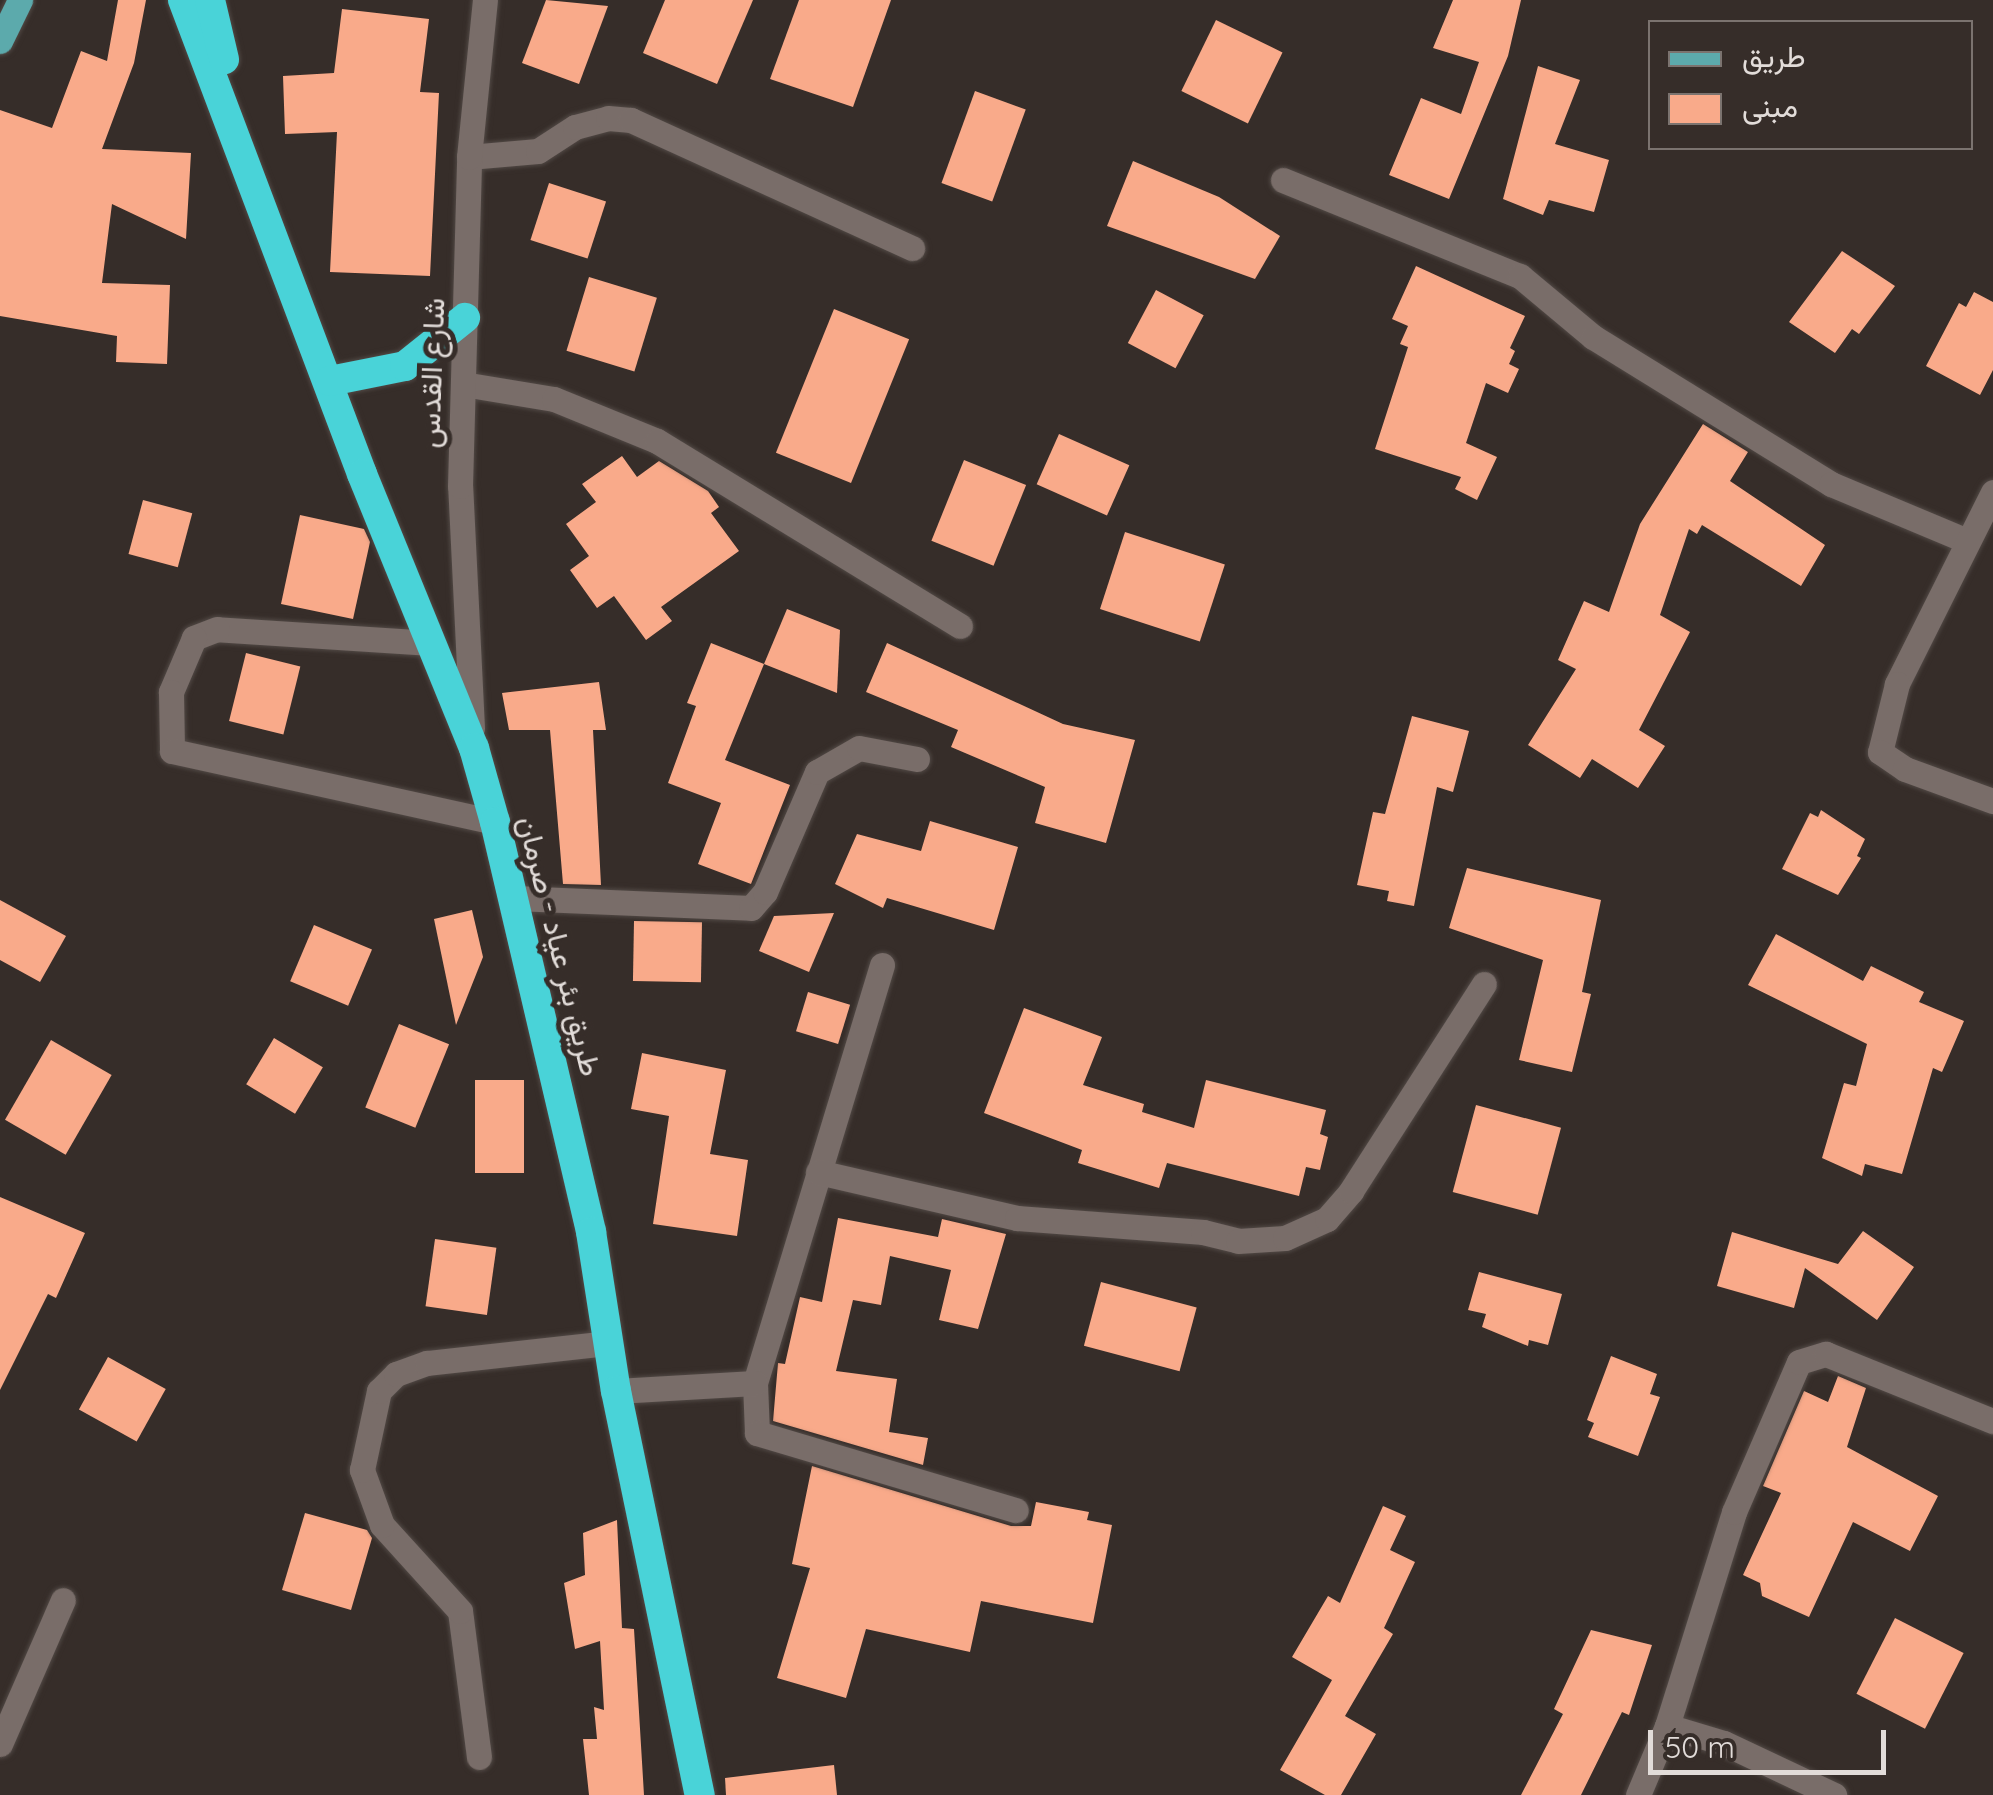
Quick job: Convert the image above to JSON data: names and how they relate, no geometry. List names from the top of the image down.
{
  "streets": {
    "highway": ["طريق بئر عياد - صرمان"],
    "street": ["شارع القدس"]
  },
  "crossings": [
    ["شارع القدس", "طريق بئر عياد - صرمان"]
  ],
  "legend": ["طريق", "مبنى"],
  "scale_bar": "50 m"
}
